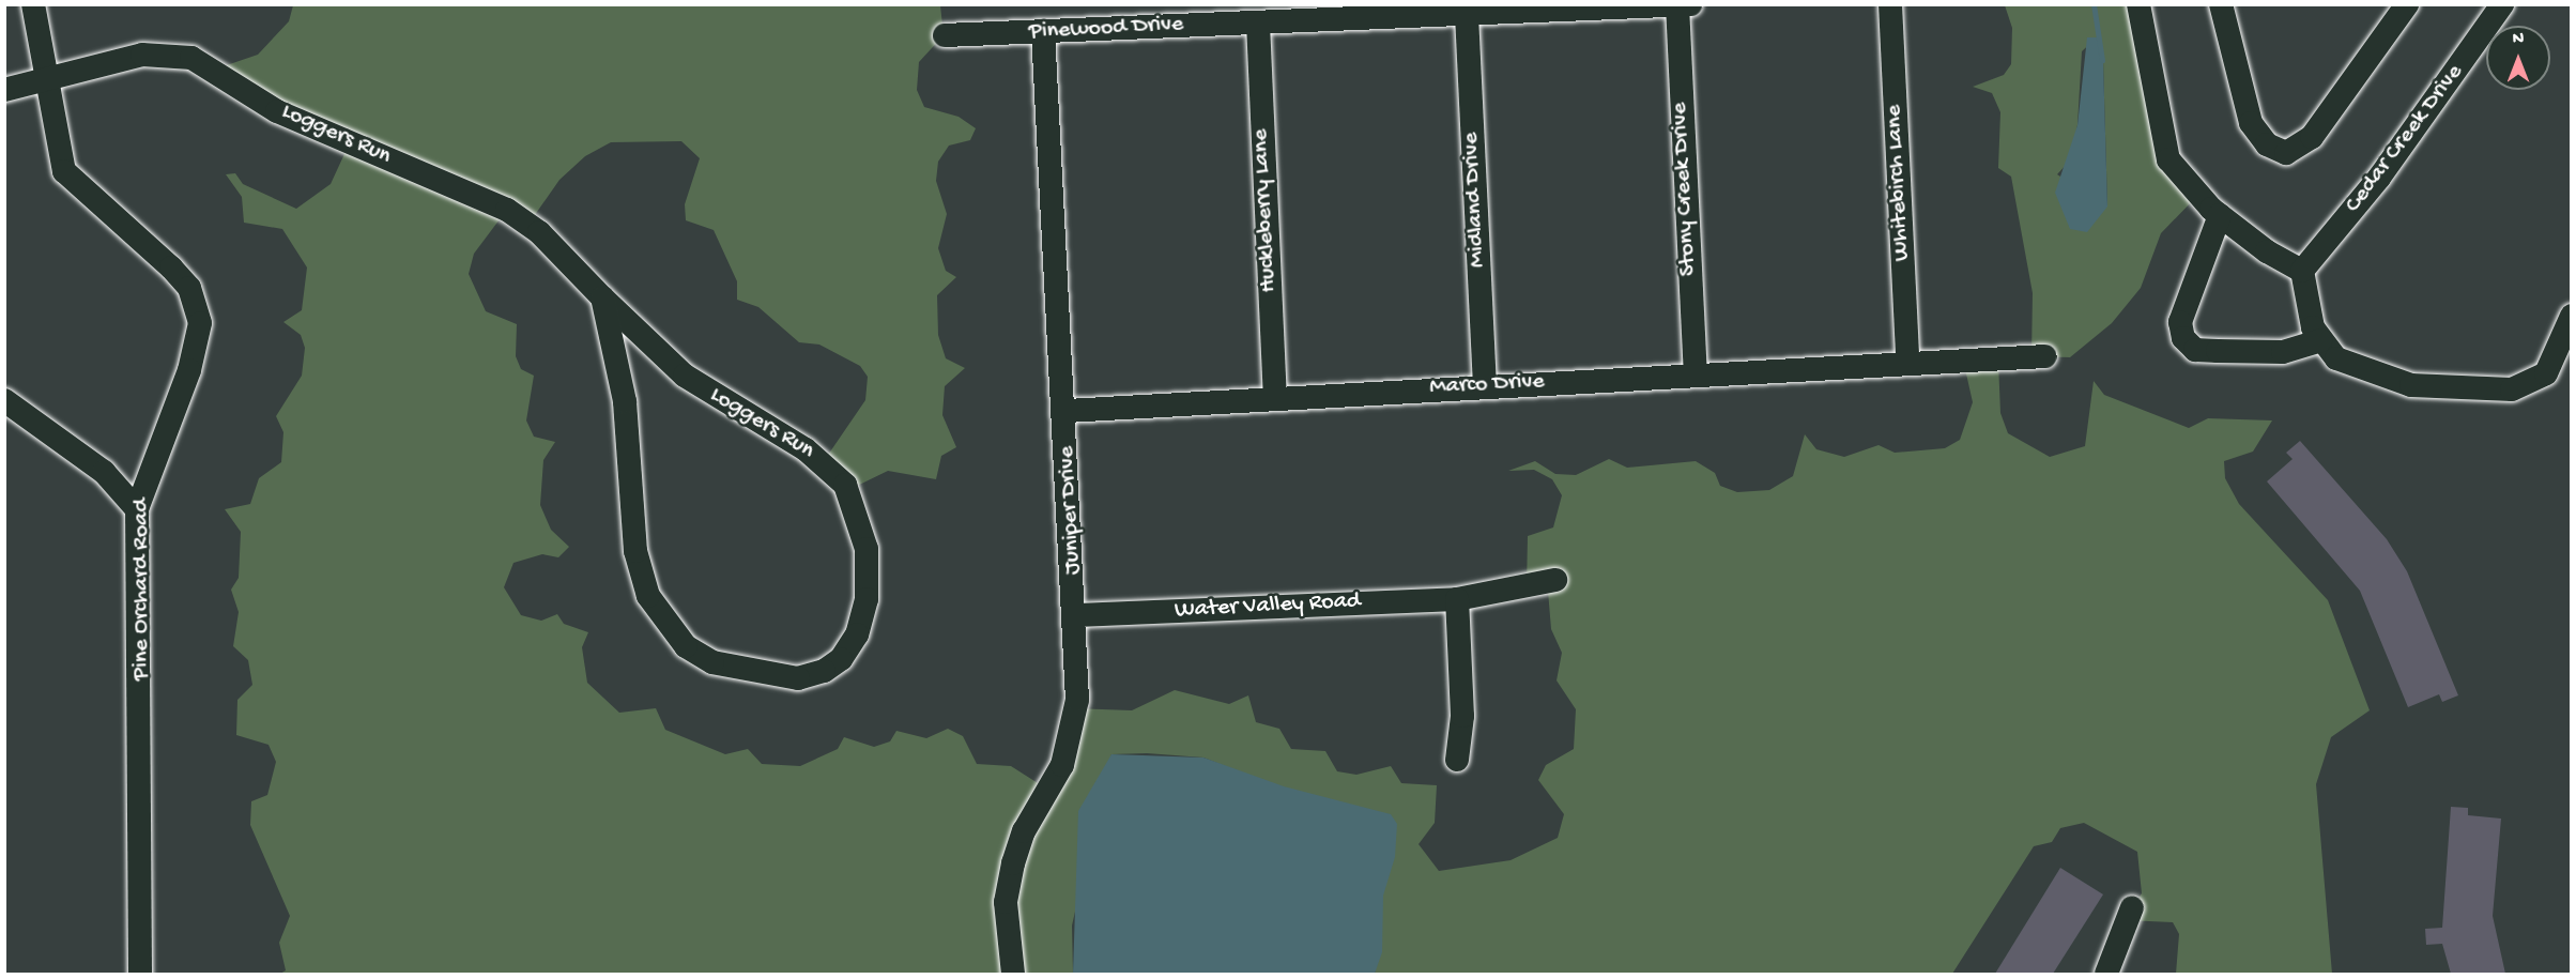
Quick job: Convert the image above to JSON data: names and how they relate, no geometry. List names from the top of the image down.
{
  "streets": {
    "street": [
      "Pinewood Drive",
      "Loggers Run",
      "Cedar Creek Drive",
      "Whitebirch Lane",
      "Stony Creek Drive",
      "Midland Drive",
      "Huckleberry Lane",
      "Marco Drive",
      "Juniper Drive",
      "Pine Orchard Road",
      "Water Valley Road"
    ]
  },
  "crossings": [
    ["Pinewood Drive", "Stony Creek Drive"],
    ["Pinewood Drive", "Midland Drive"],
    ["Pinewood Drive", "Huckleberry Lane"],
    ["Pinewood Drive", "Juniper Drive"],
    ["Loggers Run", "Pine Orchard Road"],
    ["Whitebirch Lane", "Marco Drive"],
    ["Stony Creek Drive", "Marco Drive"],
    ["Midland Drive", "Marco Drive"],
    ["Huckleberry Lane", "Marco Drive"],
    ["Marco Drive", "Juniper Drive"],
    ["Juniper Drive", "Water Valley Road"]
  ],
  "north": "top"
}
